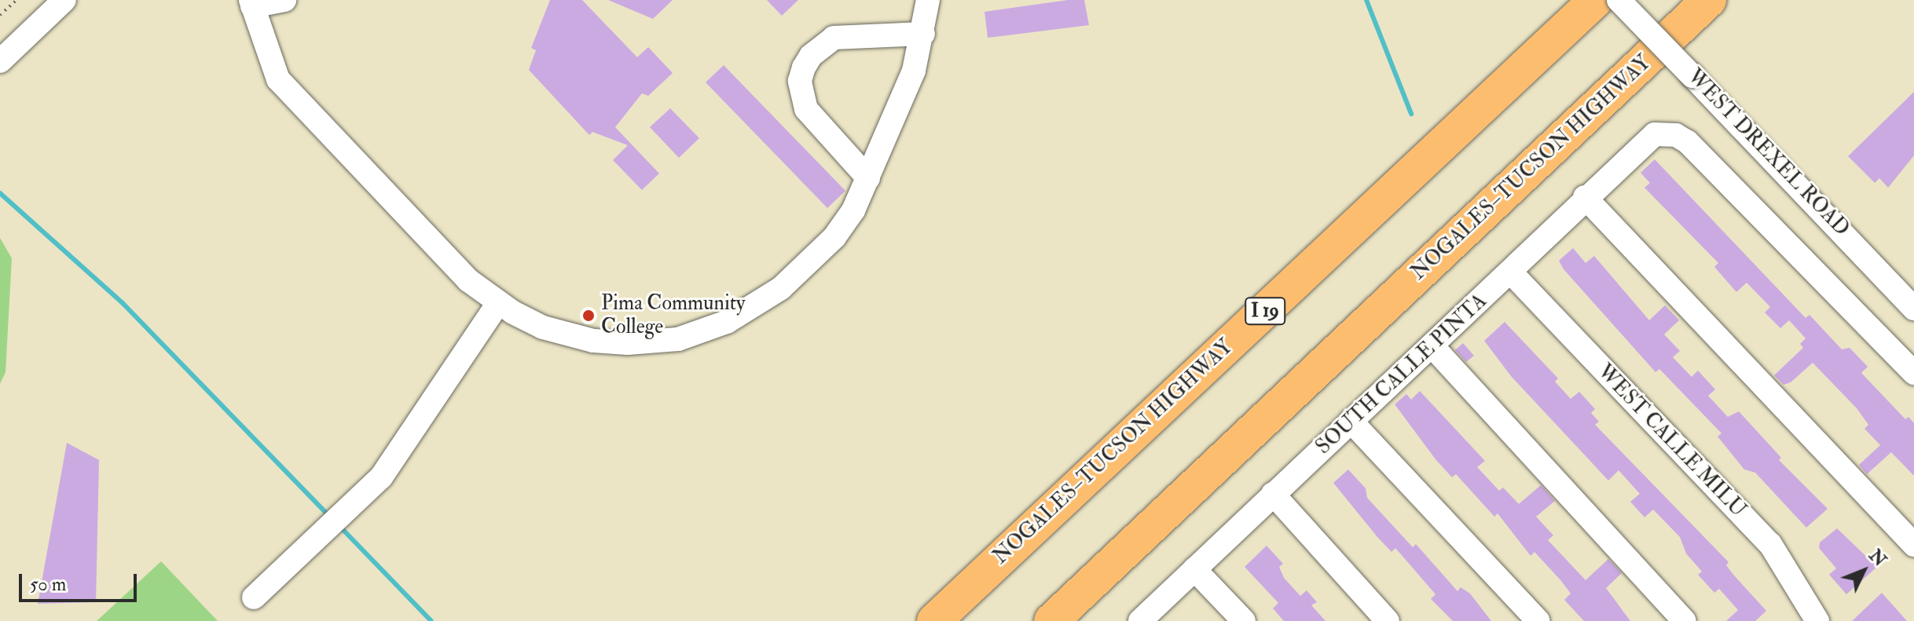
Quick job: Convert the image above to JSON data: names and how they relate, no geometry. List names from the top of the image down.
{
  "streets": {
    "highway": ["NOGALES–TUCSON HIGHWAY", "I 19"],
    "street": ["WEST DREXEL ROAD", "SOUTH CALLE PINTA", "WEST CALLE MILU"]
  },
  "crossings": [
    ["SOUTH CALLE PINTA", "WEST CALLE MILU"]
  ],
  "places": ["Pima Community College"],
  "scale_bar": "50 m",
  "north": "top right"
}
